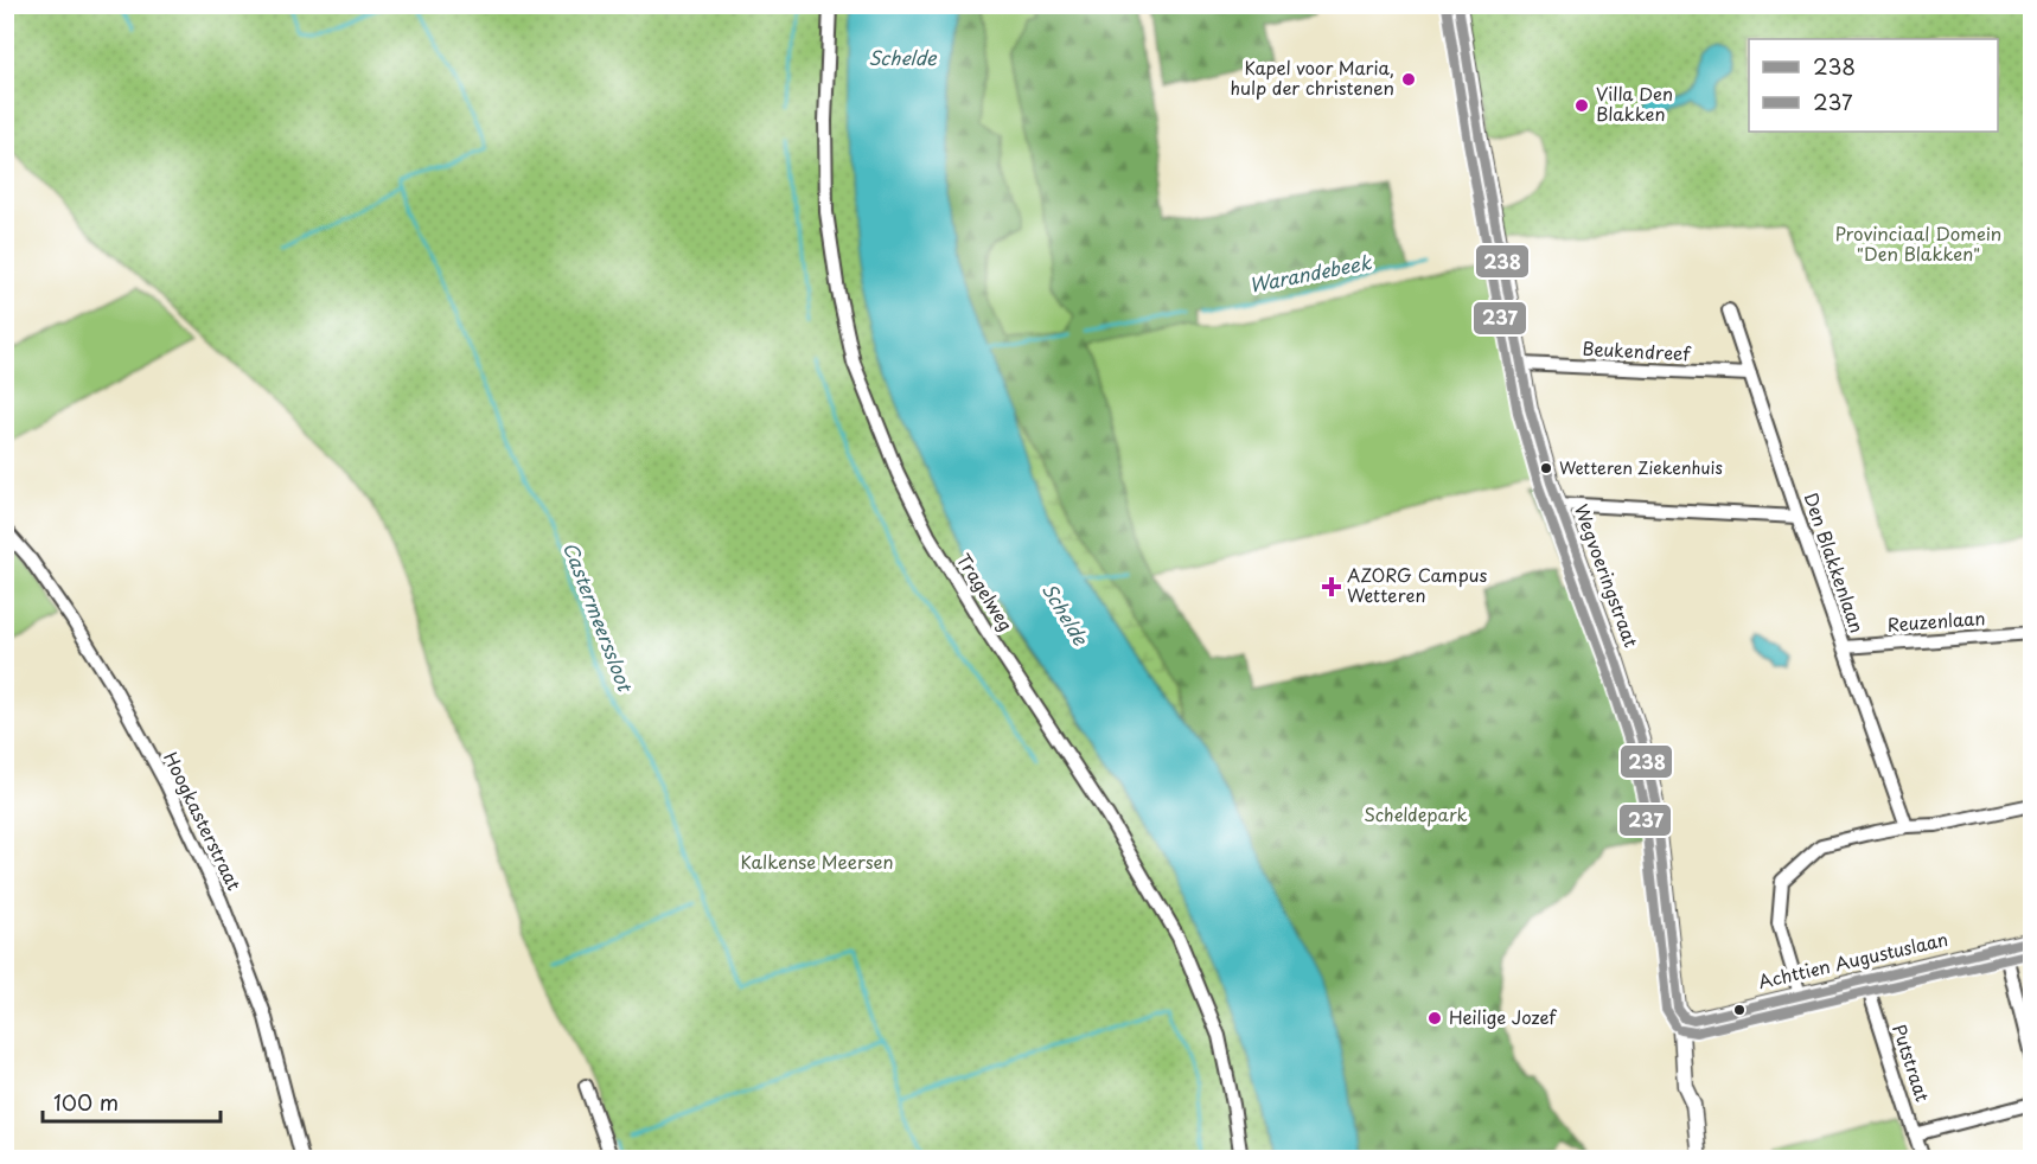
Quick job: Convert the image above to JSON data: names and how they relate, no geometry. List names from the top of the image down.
{
  "streets": {
    "main road": ["Wegvoeringstraat", "Achttien Augustuslaan"],
    "street": [
      "Beukendreef",
      "Den Blakkenlaan",
      "Tragelweg",
      "Reuzenlaan",
      "Hoogkasterstraat",
      "Putstraat"
    ]
  },
  "crossings": [
    ["Beukendreef", "Den Blakkenlaan"],
    ["Beukendreef", "Wegvoeringstraat"],
    ["Den Blakkenlaan", "Reuzenlaan"],
    ["Wegvoeringstraat", "Achttien Augustuslaan"],
    ["Achttien Augustuslaan", "Putstraat"]
  ],
  "water": ["Schelde", "Warandebeek", "Castermeerssloot"],
  "parks": ["Provinciaal Domein \"Den Blakken\"", "Scheldepark", "Kalkense Meersen"],
  "places": {
    "other": [
      "Kapel voor Maria, hulp der christenen",
      "Villa Den Blakken",
      "Wetteren Ziekenhuis",
      "Heilige Jozef"
    ],
    "health": ["AZORG Campus Wetteren"]
  },
  "lines": ["transit line 238", "transit line 237"],
  "legend": ["238", "237"],
  "scale_bar": "100 m"
}
